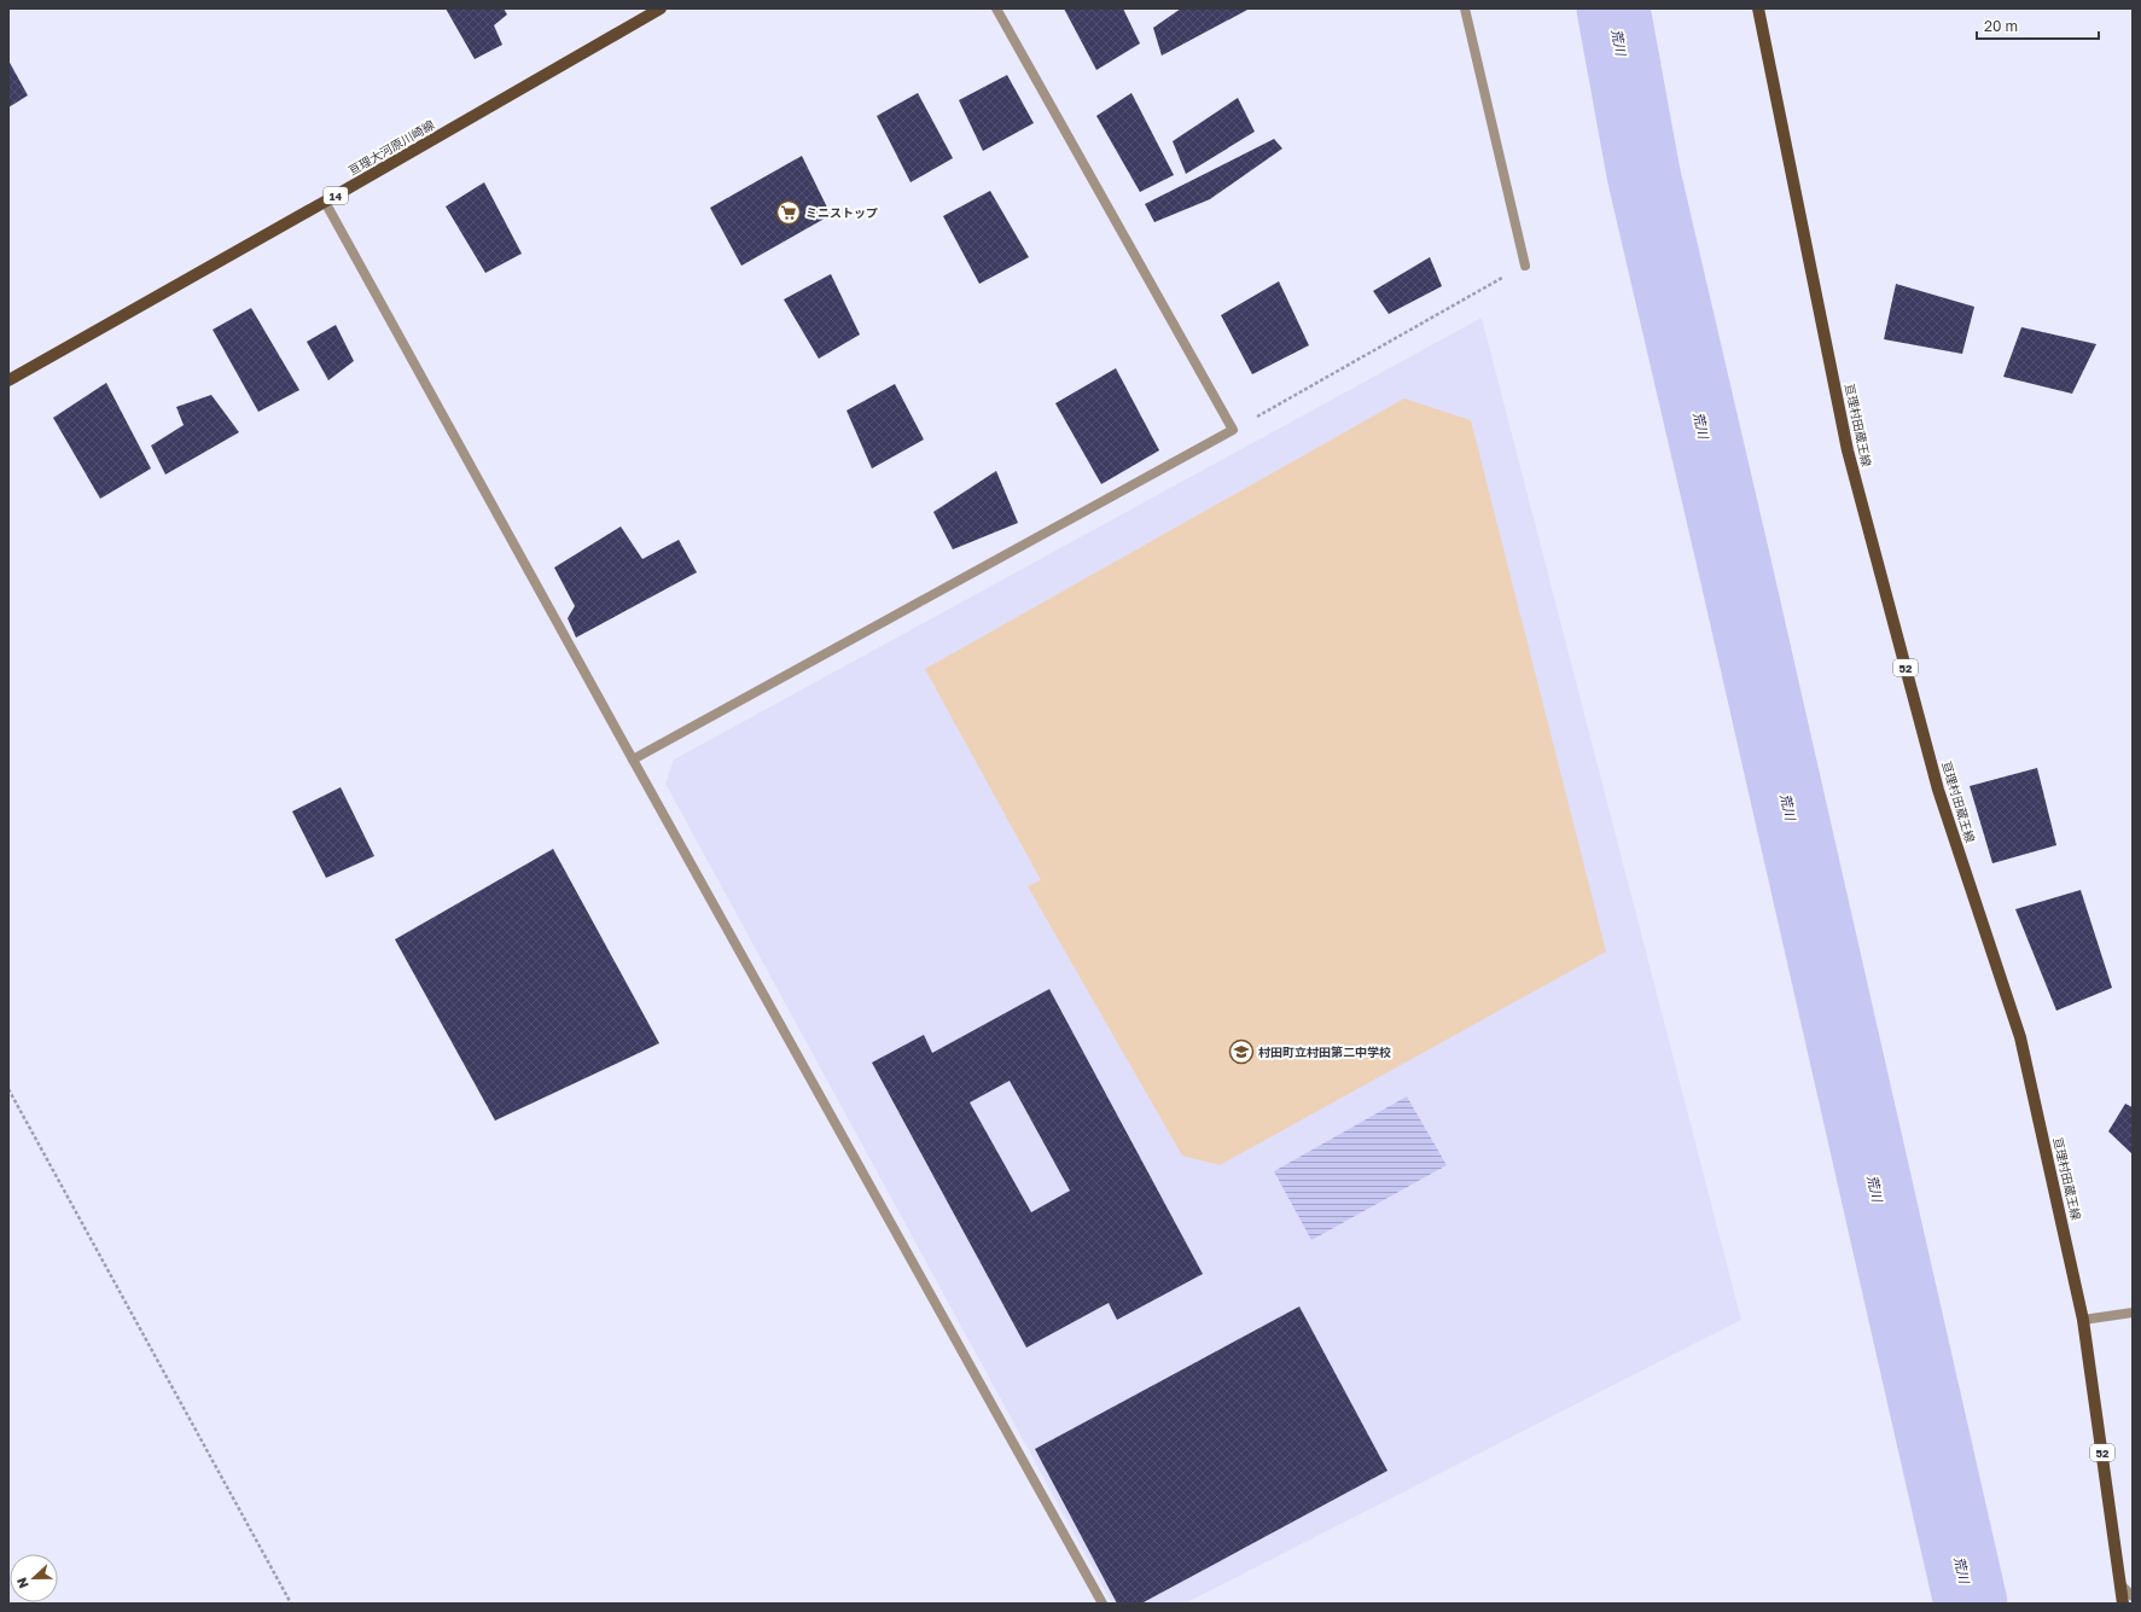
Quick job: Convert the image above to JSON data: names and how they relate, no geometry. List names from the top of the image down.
{
  "streets": {
    "main road": [
      "亘理大河原川崎線",
      "14",
      "亘理村田蔵王線",
      "52"
    ]
  },
  "water": ["荒川"],
  "places": {
    "supermarket": ["ミニストップ"],
    "school or university": ["村田町立村田第二中学校"]
  },
  "scale_bar": "20 m",
  "north": "left"
}
